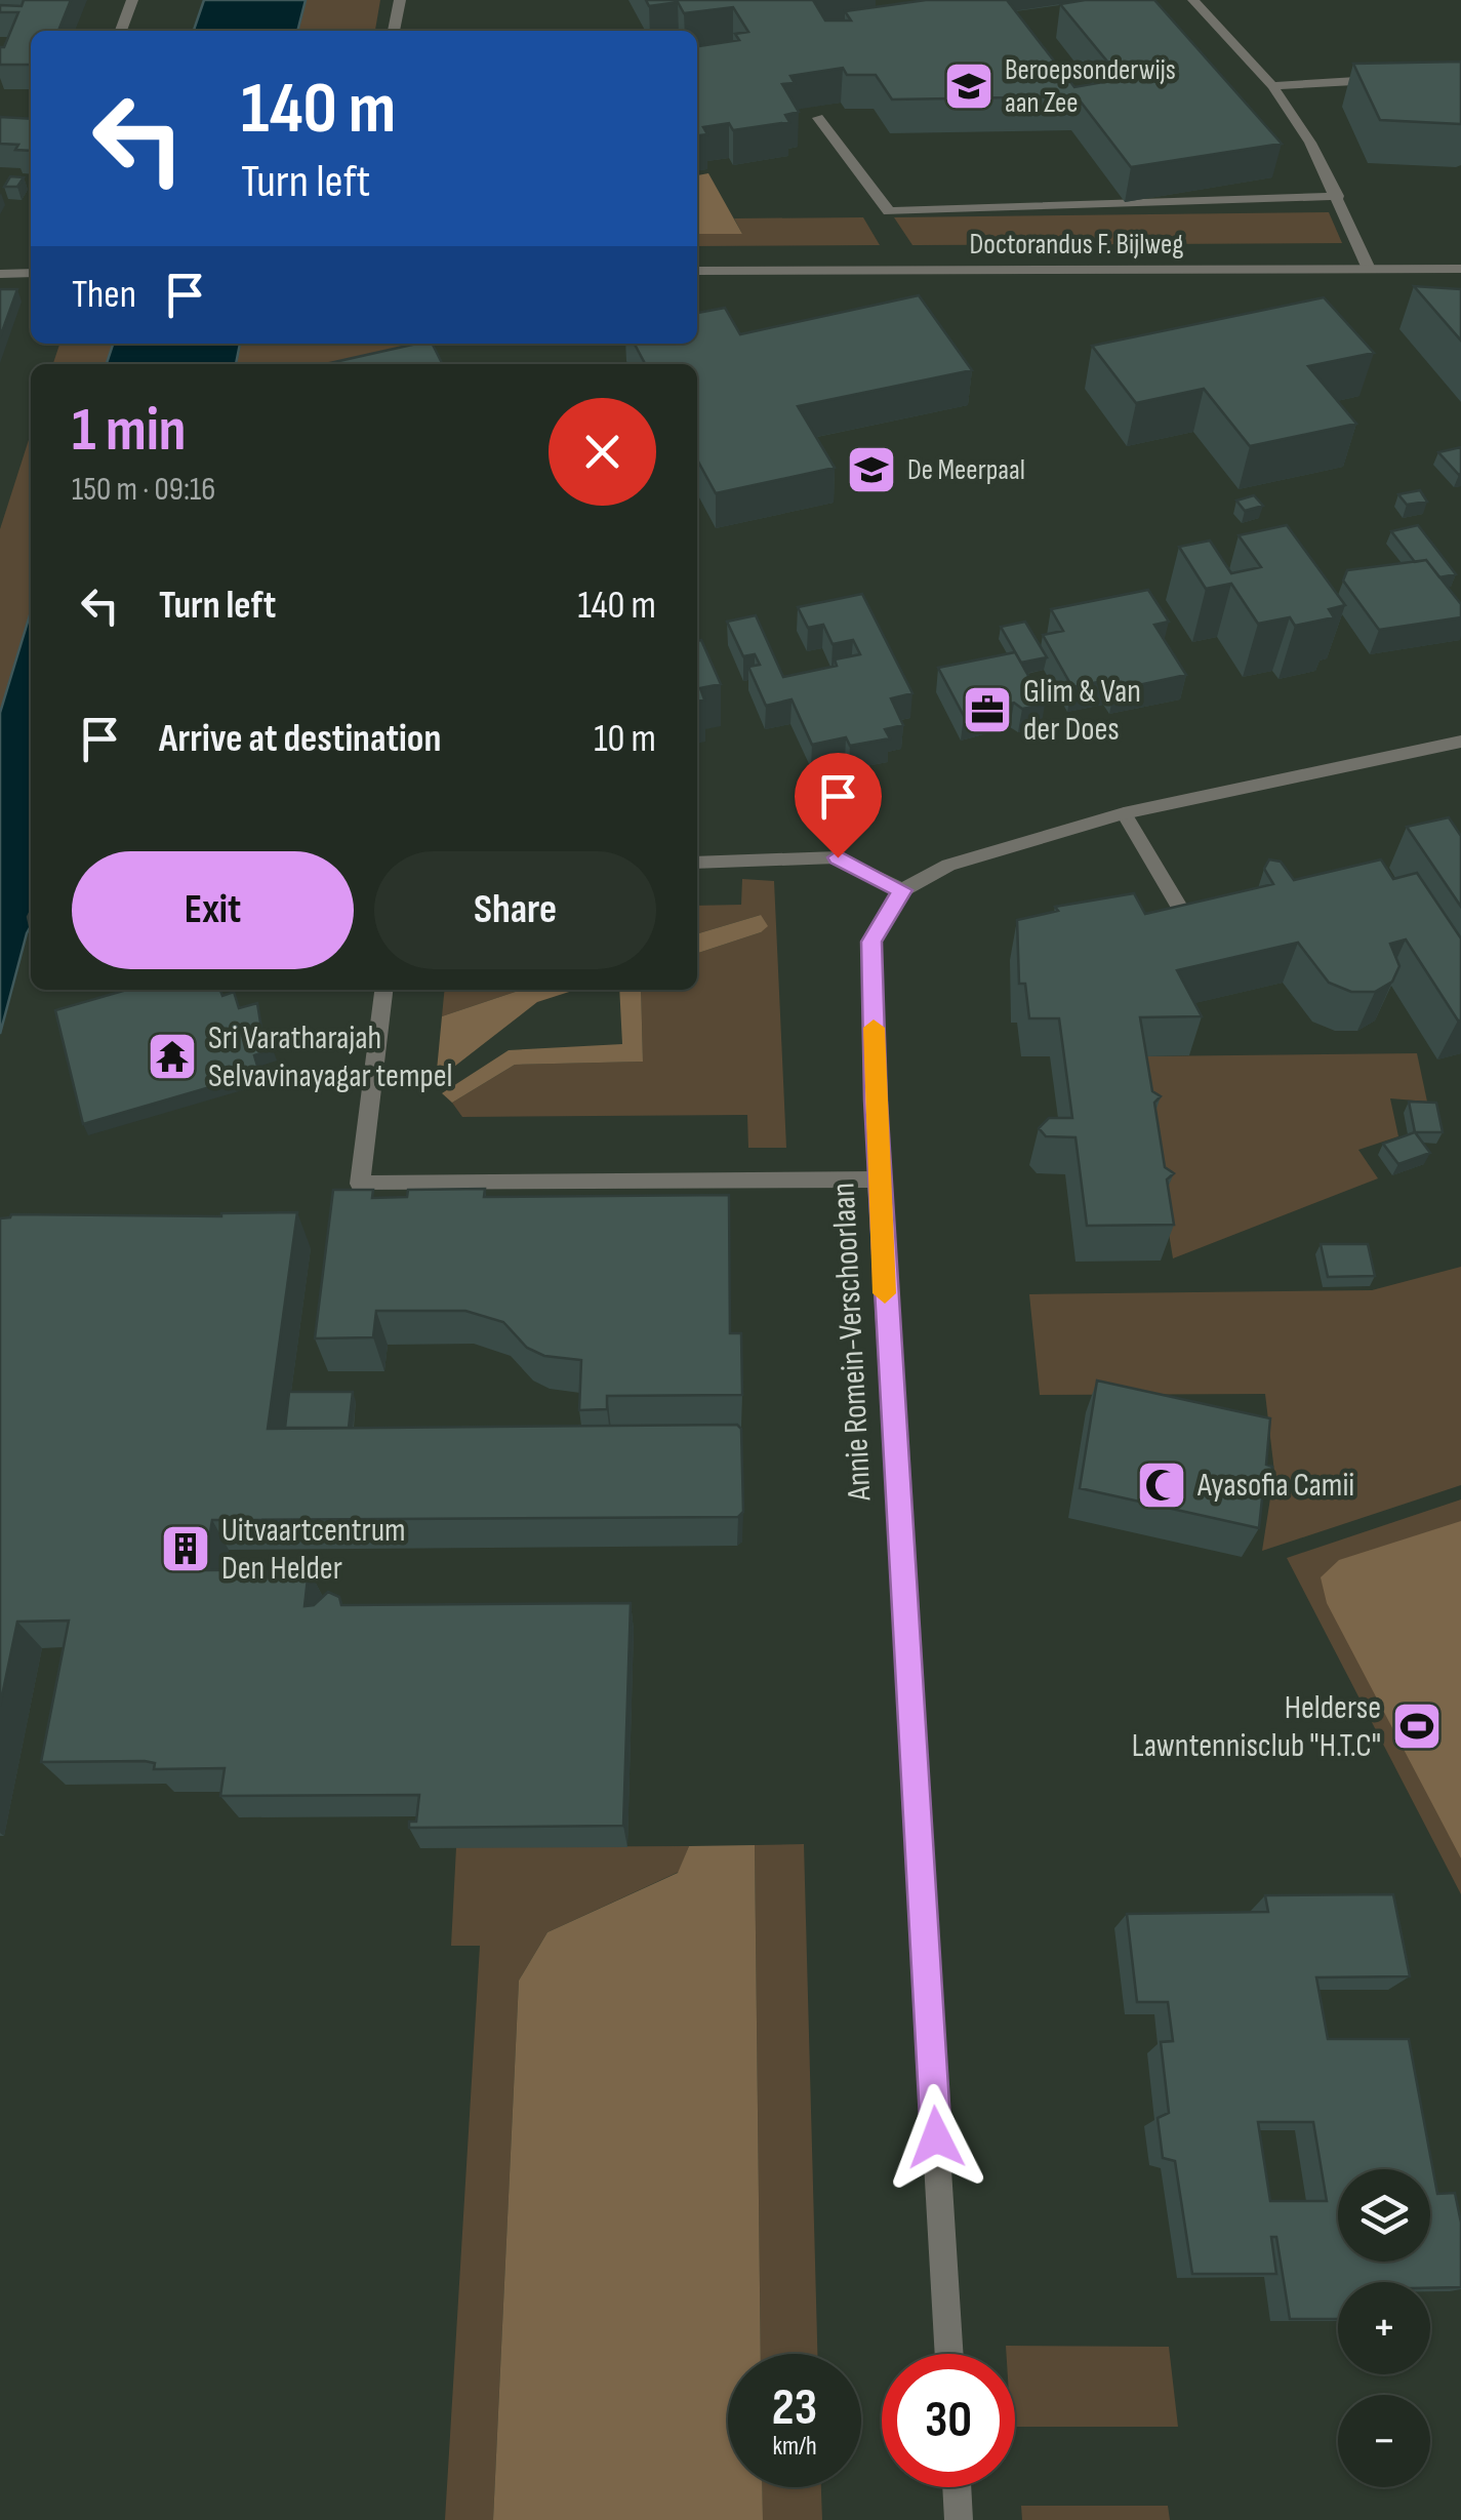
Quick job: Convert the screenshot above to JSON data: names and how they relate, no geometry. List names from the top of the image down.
{
  "streets": {
    "street": ["Doctorandus F. Bijlweg", "Annie Romein-Verschoorlaan"]
  },
  "places": {
    "school or university": ["Beroepsonderwijs aan Zee", "De Meerpaal"],
    "office": ["Glim & Van der Does"],
    "temple": ["Sri Varatharajah Selvavinayagar tempel"],
    "mosque": ["Ayasofia Camii"],
    "building": ["Uitvaartcentrum Den Helder"],
    "sports": ["Helderse Lawntennisclub \"H.T.C\""]
  },
  "page": {
    "turn": ["140 m", "Turn left"],
    "then": "Then",
    "heading": ["1 min", "150 m · 09:16"],
    "list": [
      {
        "name": "Turn left",
        "value": "140 m"
      },
      {
        "name": "Arrive at destination",
        "value": "10 m"
      }
    ],
    "buttons": ["Exit", "Share"],
    "map_buttons": ["+", "−"],
    "speed": "23 km/h",
    "limit": "30"
  }
}
